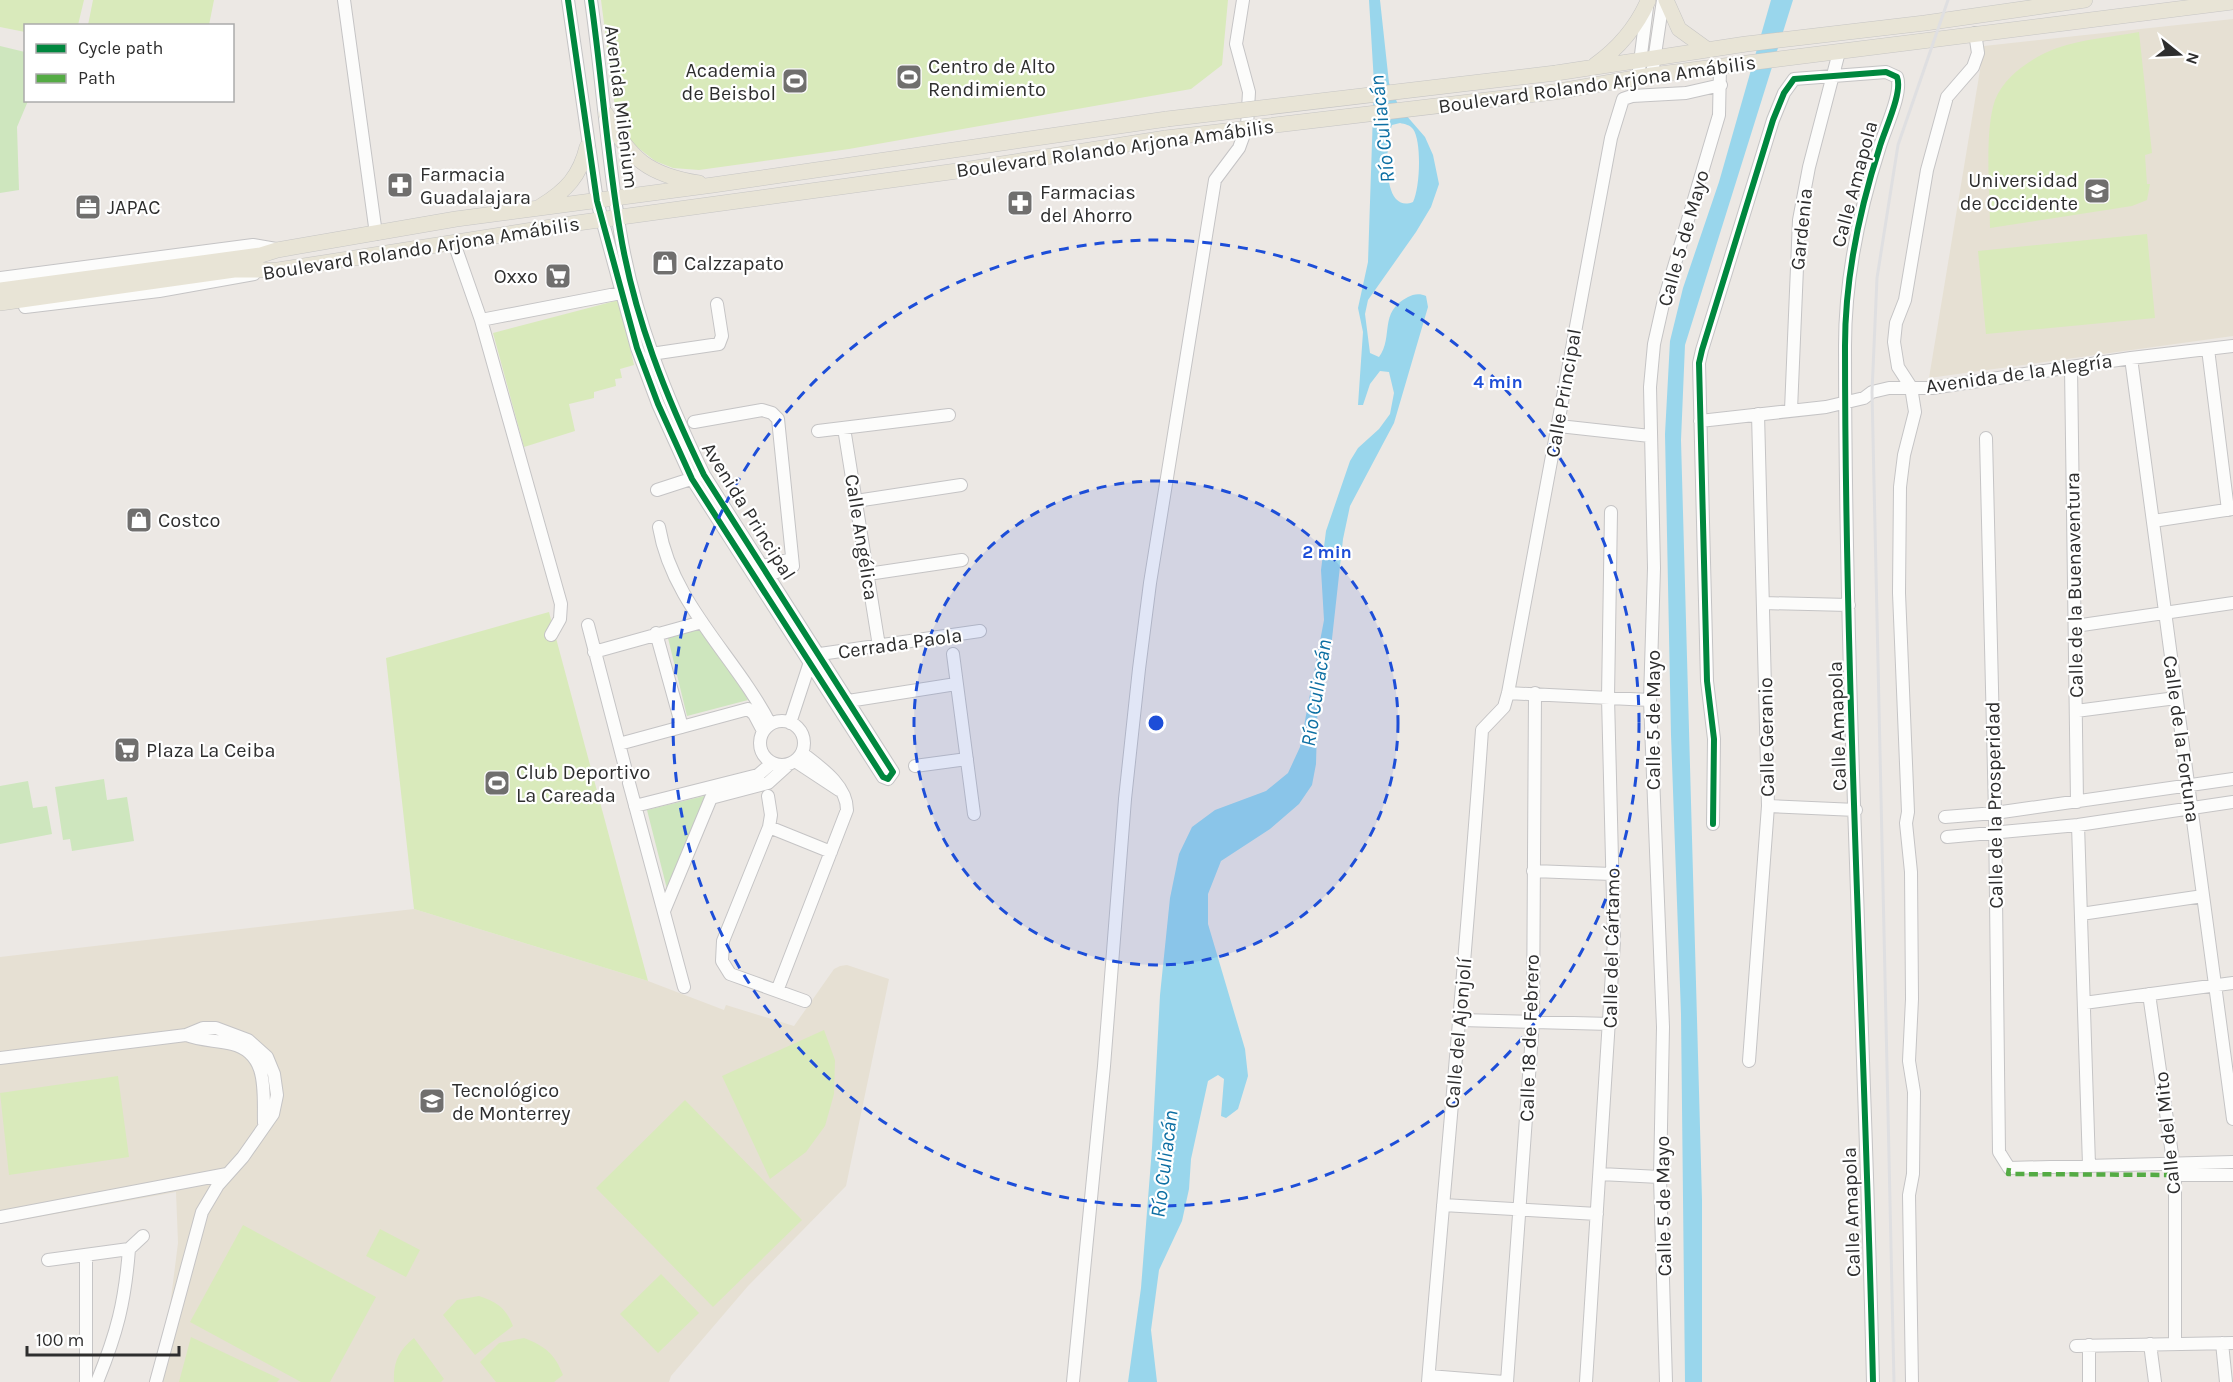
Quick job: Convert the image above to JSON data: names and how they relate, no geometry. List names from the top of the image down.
{
  "streets": {
    "main road": ["Boulevard Rolando Arjona Amábilis"],
    "street": [
      "Avenida Milenium",
      "Calle Amapola",
      "Gardenia",
      "Calle 5 de Mayo",
      "Avenida de la Alegría",
      "Calle Principal",
      "Avenida Principal",
      "Calle Angélica",
      "Calle de la Buenaventura",
      "Cerrada Paola",
      "Calle Geranio",
      "Calle de la Fortuna",
      "Calle de la Prosperidad",
      "Calle del Cártamo",
      "Calle del Ajonjolí",
      "Calle 18 de Febrero",
      "Calle del Mito"
    ]
  },
  "crossings": [
    ["Boulevard Rolando Arjona Amábilis", "Avenida Milenium"],
    ["Boulevard Rolando Arjona Amábilis", "Gardenia"],
    ["Boulevard Rolando Arjona Amábilis", "Calle 5 de Mayo"],
    ["Boulevard Rolando Arjona Amábilis", "Avenida Principal"],
    ["Avenida Milenium", "Avenida Principal"],
    ["Calle Amapola", "Gardenia"],
    ["Calle Amapola", "Avenida de la Alegría"],
    ["Gardenia", "Avenida de la Alegría"],
    ["Calle 5 de Mayo", "Calle Principal"],
    ["Avenida de la Alegría", "Calle de la Buenaventura"],
    ["Avenida de la Alegría", "Calle Geranio"],
    ["Avenida de la Alegría", "Calle de la Fortuna"],
    ["Calle Principal", "Calle del Ajonjolí"],
    ["Avenida Principal", "Cerrada Paola"],
    ["Calle Angélica", "Cerrada Paola"]
  ],
  "water": ["Río Culiacán"],
  "places": {
    "sports": ["Centro de Alto Rendimiento", "Academia de Beisbol", "Club Deportivo La Careada"],
    "pharmacy": ["Farmacia Guadalajara", "Farmacias del Ahorro"],
    "school or university": ["Universidad de Occidente", "Tecnológico de Monterrey"],
    "office": ["JAPAC"],
    "shop": ["Calzzapato", "Costco"],
    "supermarket": ["Oxxo", "Plaza La Ceiba"]
  },
  "legend": ["Cycle path", "Path"],
  "scale_bar": "100 m",
  "north": "right",
  "rings": ["4 min", "2 min"]
}
